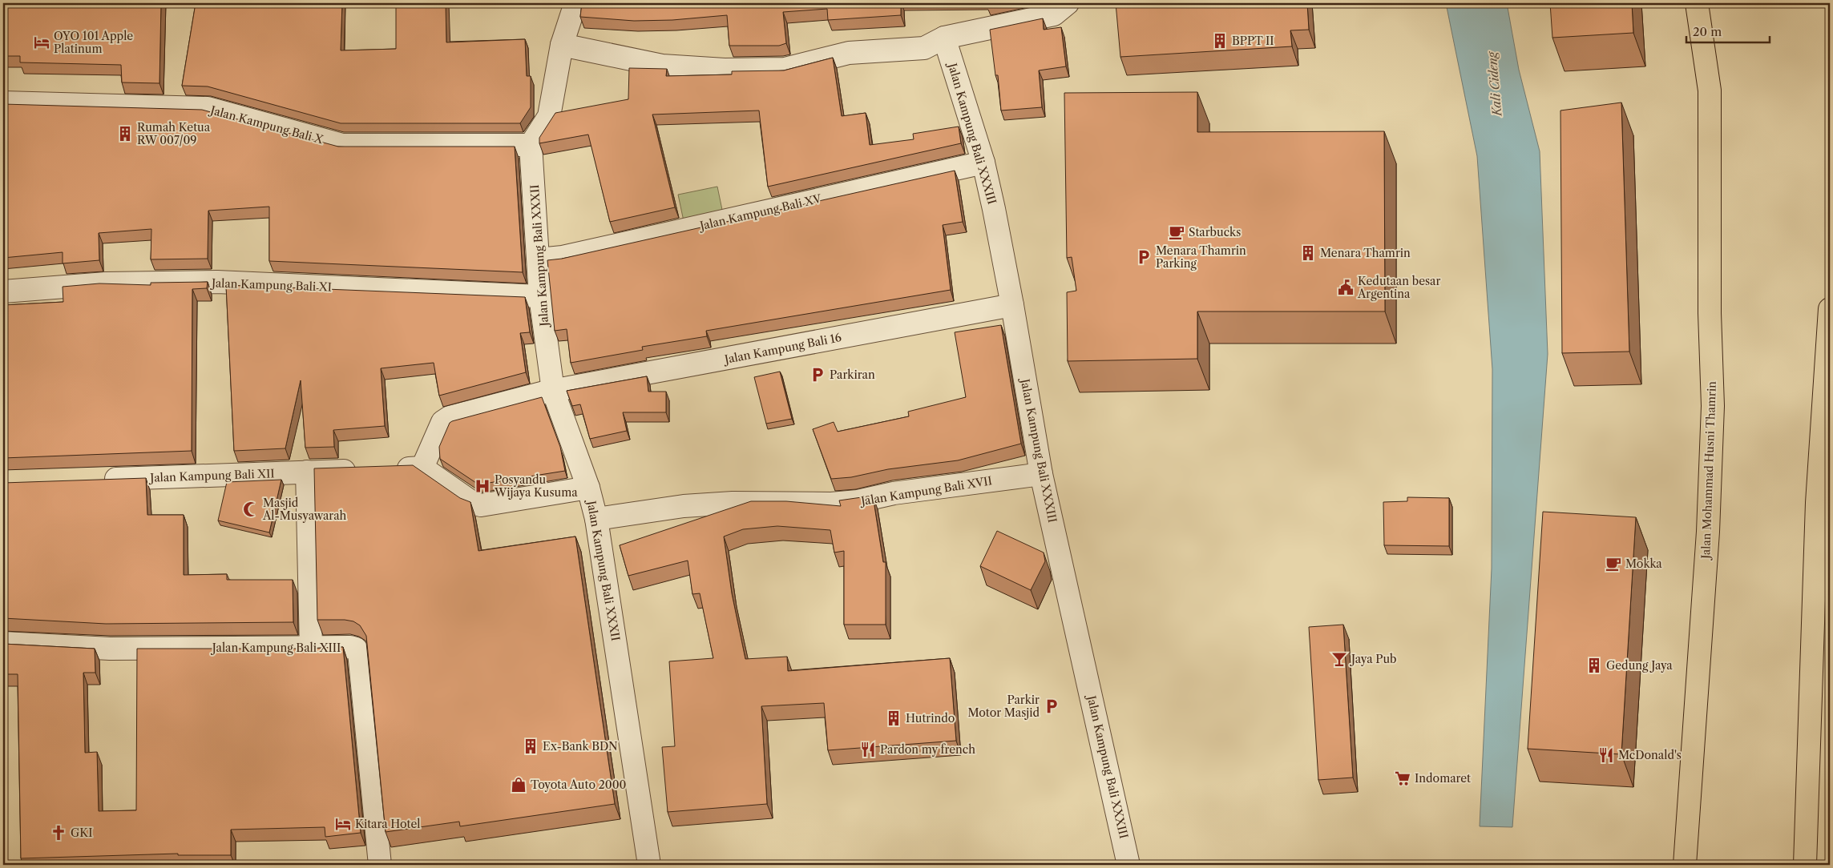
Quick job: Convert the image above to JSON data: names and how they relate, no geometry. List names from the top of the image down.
{
  "streets": {
    "main road": ["Jalan Mohammad Husni Thamrin"],
    "street": [
      "Jalan Kampung Bali X",
      "Jalan Kampung Bali XXXIII",
      "Jalan Kampung Bali XV",
      "Jalan Kampung Bali XXXII",
      "Jalan Kampung Bali XI",
      "Jalan Kampung Bali 16",
      "Jalan Kampung Bali XII",
      "Jalan Kampung Bali XVII",
      "Jalan Kampung Bali XIII"
    ]
  },
  "crossings": [
    ["Jalan Kampung Bali X", "Jalan Kampung Bali XXXII"],
    ["Jalan Kampung Bali XXXIII", "Jalan Kampung Bali XV"],
    ["Jalan Kampung Bali XXXIII", "Jalan Kampung Bali 16"],
    ["Jalan Kampung Bali XXXIII", "Jalan Kampung Bali XVII"],
    ["Jalan Kampung Bali XV", "Jalan Kampung Bali XXXII"],
    ["Jalan Kampung Bali XXXII", "Jalan Kampung Bali XI"],
    ["Jalan Kampung Bali XXXII", "Jalan Kampung Bali 16"],
    ["Jalan Kampung Bali XXXII", "Jalan Kampung Bali XVII"]
  ],
  "water": ["Kali Cideng"],
  "places": {
    "building": [
      "BPPT II",
      "Rumah Ketua RW 007/09",
      "Menara Thamrin",
      "Gedung Jaya",
      "Hutrindo",
      "Ex-Bank BDN"
    ],
    "hotel": ["OYO 101 Apple Platinum", "Kitara Hotel"],
    "cafe": ["Starbucks", "Mokka"],
    "parking": ["Menara Thamrin Parking", "Parkiran", "Parkir Motor Masjid"],
    "public building": ["Kedutaan besar Argentina"],
    "hospital": ["Posyandu Wijaya Kusuma"],
    "mosque": ["Masjid Al-Musyawarah"],
    "bar": ["Jaya Pub"],
    "restaurant": ["Pardon my french", "McDonald's"],
    "supermarket": ["Indomaret"],
    "shop": ["Toyota Auto 2000"],
    "church": ["GKI"]
  },
  "scale_bar": "20 m"
}
